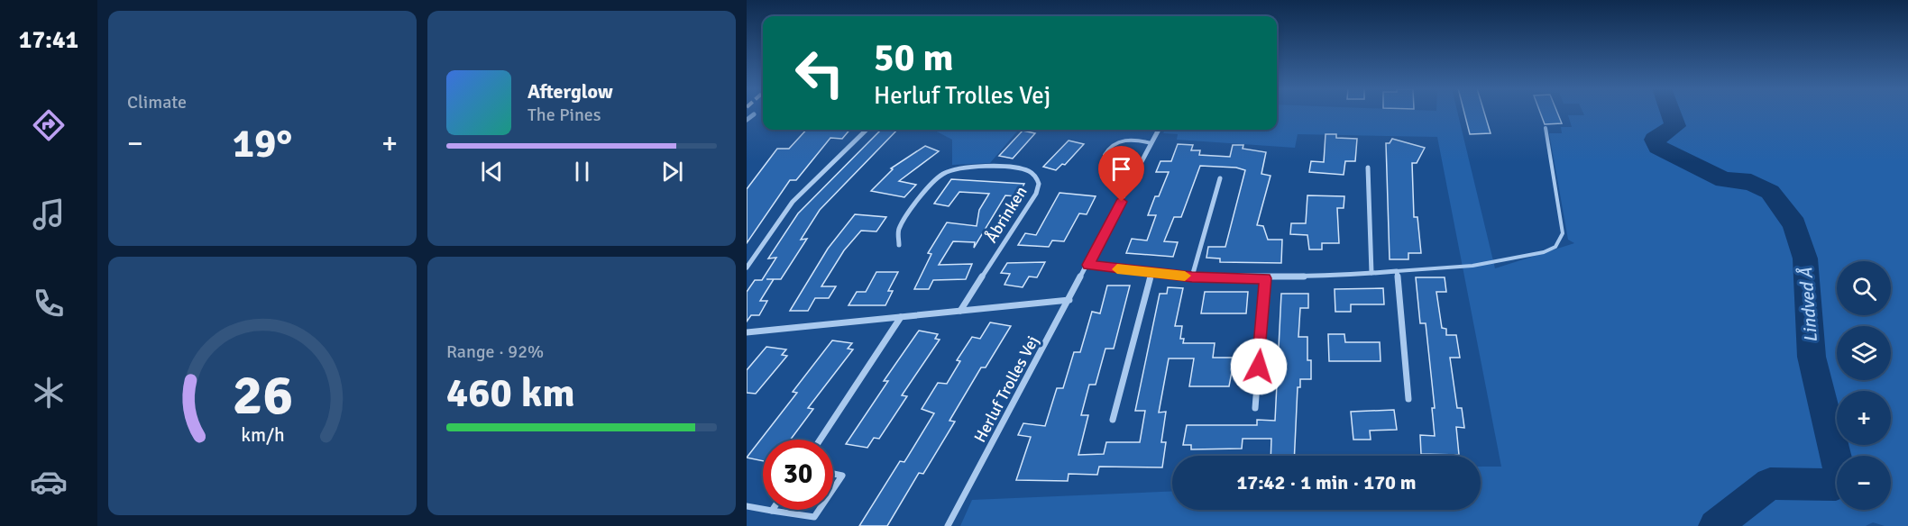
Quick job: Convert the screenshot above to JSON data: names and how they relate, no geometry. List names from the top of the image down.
{
  "streets": {
    "street": ["Åbrinken", "Herluf Trolles Vej"]
  },
  "water": ["Lindved Å"],
  "page": {
    "tabs": "17:41",
    "tile": [
      "Climate",
      ["Range · 92%", "460 km"]
    ],
    "turn": ["50 m", "Herluf Trolles Vej"],
    "song": ["Afterglow", "The Pines"],
    "heat": ["−", "19°", "+"],
    "map_buttons": ["+", "−"],
    "limit": "30",
    "trip": "17:42 · 1 min · 170 m",
    "gauge": ["26", "km/h"]
  }
}
